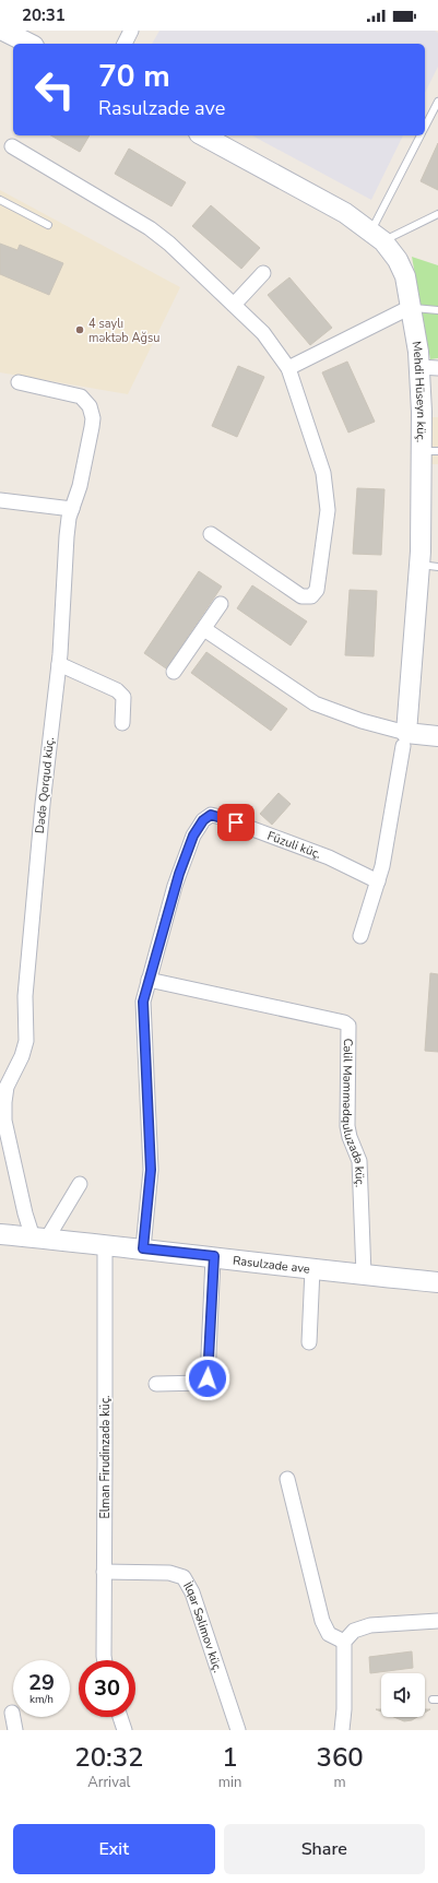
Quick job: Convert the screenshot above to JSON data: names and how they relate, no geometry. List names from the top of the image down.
{
  "streets": {
    "street": [
      "Mehdi Hüseyn küç.",
      "Dədə Qorqud küç.",
      "Füzuli küç.",
      "Cəlil Məmmədquluzadə küç.",
      "Rasulzade ave",
      "Elman Firudinzadə küç.",
      "İlqar Səlimov küç."
    ]
  },
  "crossings": [
    ["Dədə Qorqud küç.", "Rasulzade ave"],
    ["Füzuli küç.", "Cəlil Məmmədquluzadə küç."],
    ["Füzuli küç.", "Rasulzade ave"],
    ["Cəlil Məmmədquluzadə küç.", "Rasulzade ave"],
    ["Rasulzade ave", "Elman Firudinzadə küç."],
    ["Elman Firudinzadə küç.", "İlqar Səlimov küç."]
  ],
  "places": ["4 saylı məktəb Ağsu"],
  "page": {
    "status": "20:31",
    "turn": ["70 m", "Rasulzade ave"],
    "speed": "29 km/h",
    "limit": "30",
    "eta": [
      "20:32",
      "Arrival",
      "1",
      "min",
      "360",
      "m"
    ],
    "buttons": ["Exit", "Share"]
  }
}
